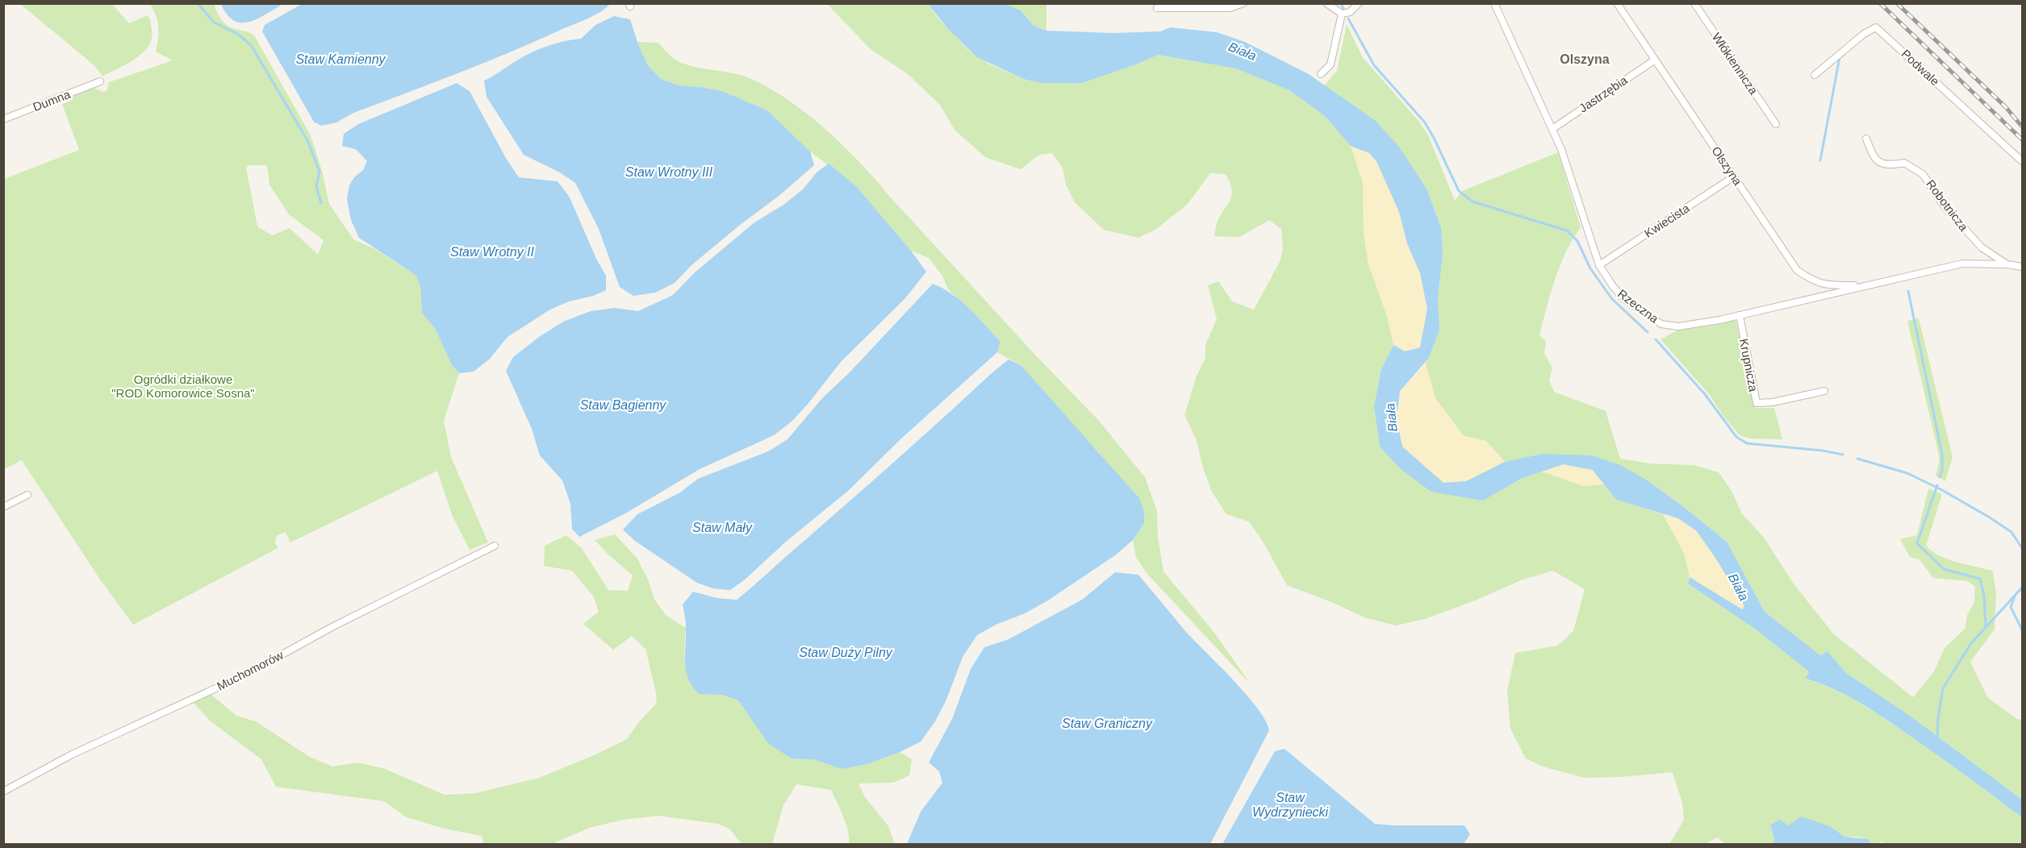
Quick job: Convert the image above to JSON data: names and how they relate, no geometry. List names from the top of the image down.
{
  "streets": {
    "street": [
      "Włókiennicza",
      "Podwale",
      "Jastrzębia",
      "Dumna",
      "Olszyna",
      "Robotnicza",
      "Kwiecista",
      "Rzeczna",
      "Krupnicza",
      "Muchomorów"
    ]
  },
  "crossings": [
    ["Jastrzębia", "Olszyna"],
    ["Jastrzębia", "Rzeczna"],
    ["Olszyna", "Kwiecista"],
    ["Olszyna", "Rzeczna"],
    ["Robotnicza", "Rzeczna"],
    ["Kwiecista", "Rzeczna"],
    ["Rzeczna", "Krupnicza"]
  ],
  "districts": ["Olszyna"],
  "water": [
    "Biała",
    "Staw Kamienny",
    "Staw Wrotny III",
    "Staw Wrotny II",
    "Staw Bagienny",
    "Staw Mały",
    "Staw Duży Pilny",
    "Staw Graniczny",
    "Staw Wydrzyniecki"
  ],
  "parks": ["Ogródki działkowe \"ROD Komorowice Sosna\""]
}
